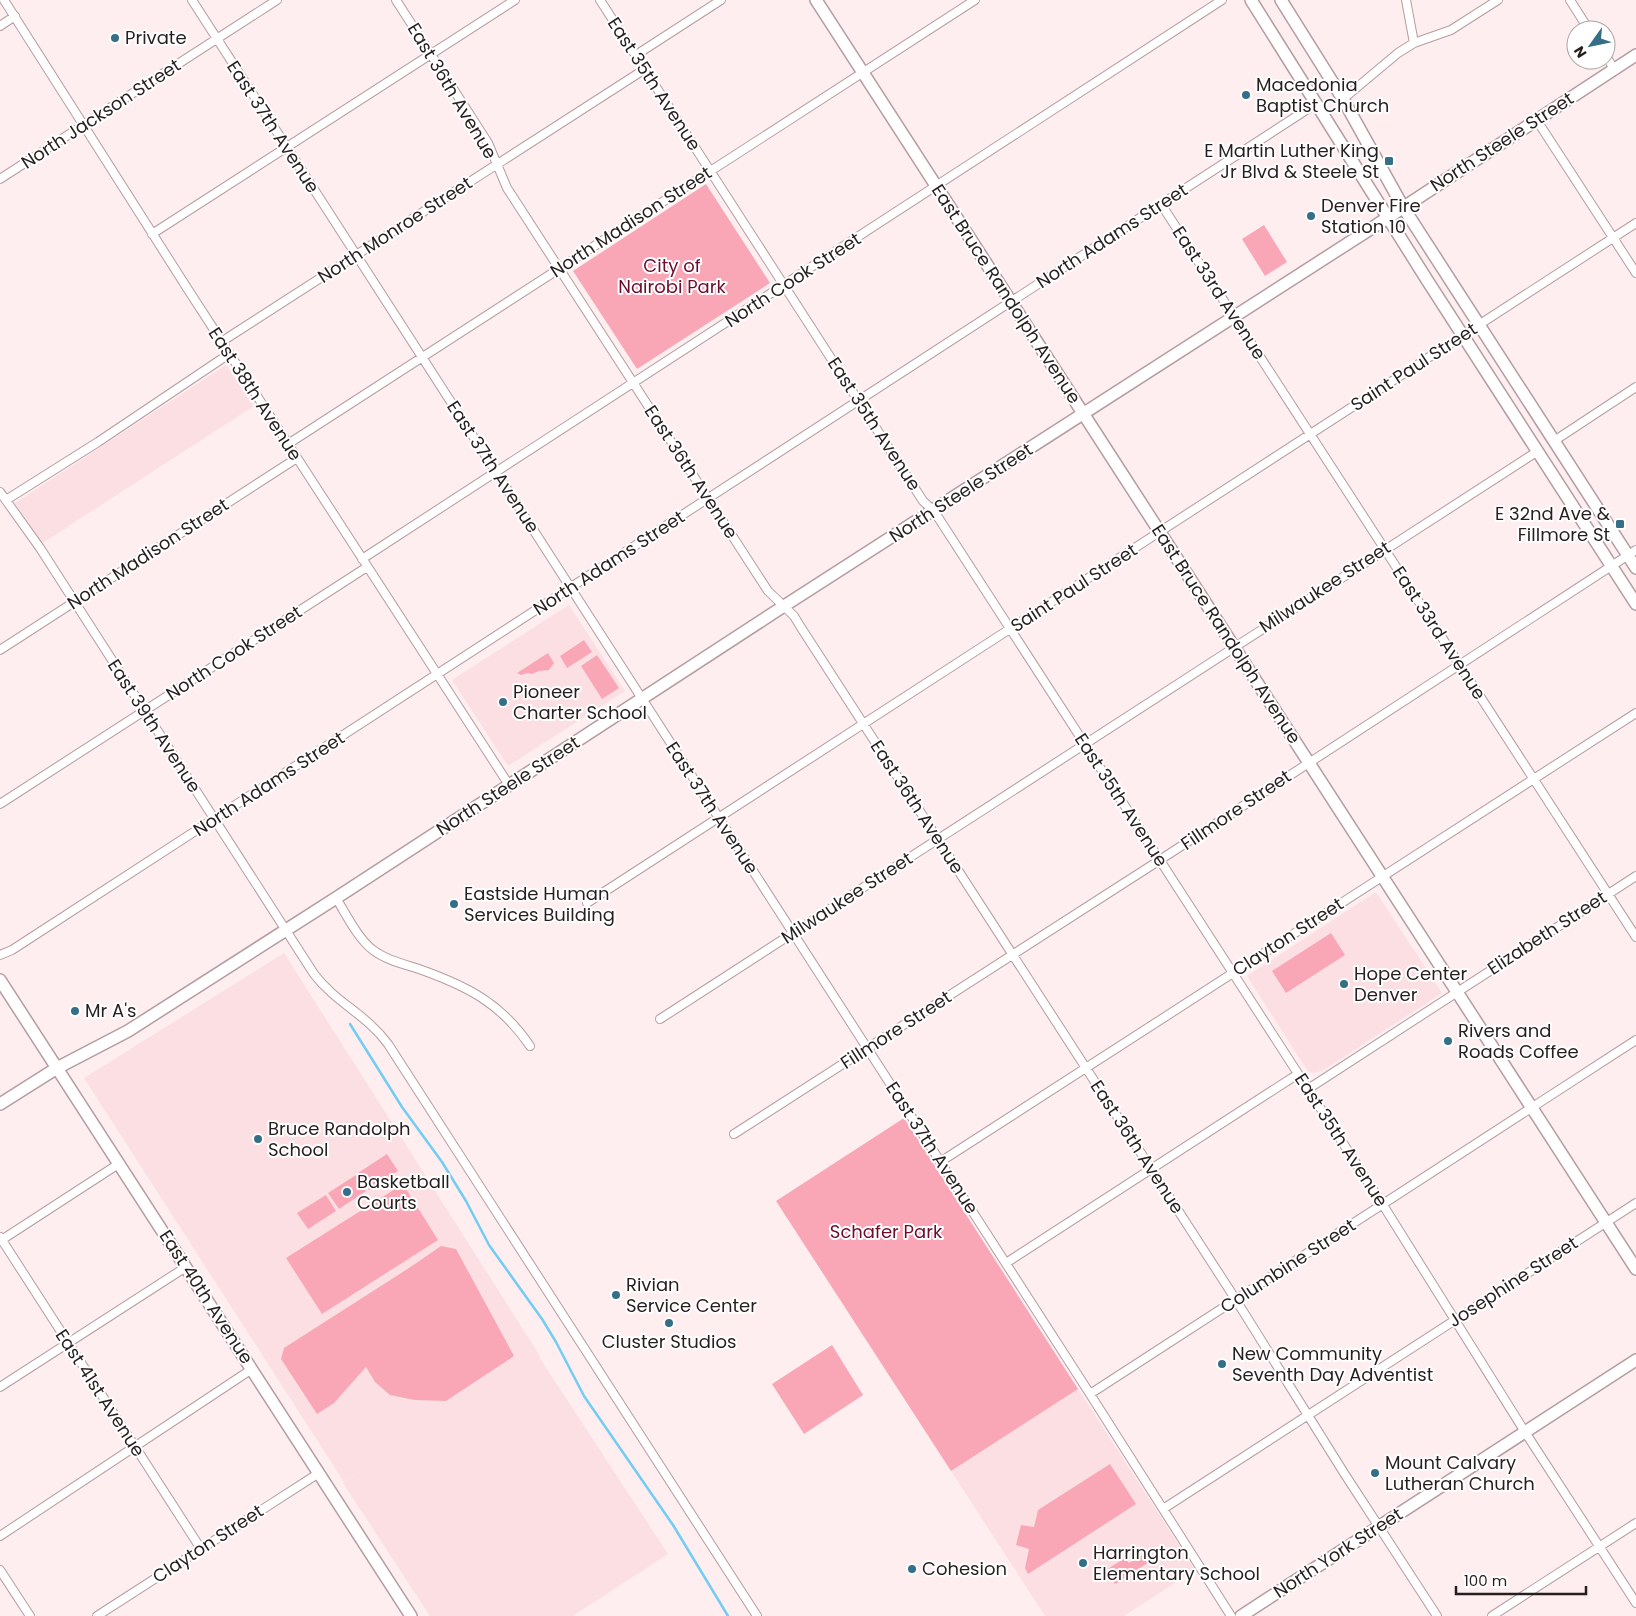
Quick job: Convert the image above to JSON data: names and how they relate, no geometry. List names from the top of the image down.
{
  "streets": {
    "street": [
      "East 35th Avenue",
      "East 36th Avenue",
      "North Jackson Street",
      "East 37th Avenue",
      "North Steele Street",
      "North Madison Street",
      "North Monroe Street",
      "North Adams Street",
      "North Cook Street",
      "East 33rd Avenue",
      "East Bruce Randolph Avenue",
      "Saint Paul Street",
      "East 38th Avenue",
      "Milwaukee Street",
      "East 39th Avenue",
      "Fillmore Street",
      "Elizabeth Street",
      "Clayton Street",
      "Columbine Street",
      "Josephine Street",
      "East 40th Avenue",
      "East 41st Avenue",
      "North York Street"
    ]
  },
  "crossings": [
    ["East 35th Avenue", "North Steele Street"],
    ["East 35th Avenue", "North Madison Street"],
    ["East 35th Avenue", "North Monroe Street"],
    ["East 35th Avenue", "North Adams Street"],
    ["East 35th Avenue", "North Cook Street"],
    ["East 35th Avenue", "Saint Paul Street"],
    ["East 35th Avenue", "Milwaukee Street"],
    ["East 35th Avenue", "Fillmore Street"],
    ["East 35th Avenue", "Elizabeth Street"],
    ["East 35th Avenue", "Clayton Street"],
    ["East 35th Avenue", "Columbine Street"],
    ["East 35th Avenue", "Josephine Street"],
    ["East 35th Avenue", "North York Street"],
    ["East 36th Avenue", "North Steele Street"],
    ["East 36th Avenue", "North Madison Street"],
    ["East 36th Avenue", "North Monroe Street"],
    ["East 36th Avenue", "North Adams Street"],
    ["East 36th Avenue", "North Cook Street"],
    ["East 36th Avenue", "Saint Paul Street"],
    ["East 36th Avenue", "Milwaukee Street"],
    ["East 36th Avenue", "Fillmore Street"],
    ["East 36th Avenue", "Clayton Street"],
    ["East 36th Avenue", "Columbine Street"],
    ["East 36th Avenue", "Josephine Street"],
    ["East 36th Avenue", "North York Street"],
    ["North Jackson Street", "East 37th Avenue"],
    ["North Jackson Street", "East 38th Avenue"],
    ["East 37th Avenue", "North Steele Street"],
    ["East 37th Avenue", "North Madison Street"],
    ["East 37th Avenue", "North Monroe Street"],
    ["East 37th Avenue", "North Adams Street"],
    ["East 37th Avenue", "North Cook Street"],
    ["East 37th Avenue", "Saint Paul Street"],
    ["East 37th Avenue", "Milwaukee Street"],
    ["East 37th Avenue", "Fillmore Street"],
    ["East 37th Avenue", "Clayton Street"],
    ["East 37th Avenue", "Columbine Street"],
    ["East 37th Avenue", "Josephine Street"],
    ["North Steele Street", "East 33rd Avenue"],
    ["North Steele Street", "East Bruce Randolph Avenue"],
    ["North Steele Street", "East 38th Avenue"],
    ["North Steele Street", "East 39th Avenue"],
    ["North Steele Street", "East 40th Avenue"],
    ["North Madison Street", "East Bruce Randolph Avenue"],
    ["North Madison Street", "East 38th Avenue"],
    ["North Madison Street", "East 39th Avenue"],
    ["North Monroe Street", "East 38th Avenue"],
    ["North Adams Street", "East 33rd Avenue"],
    ["North Adams Street", "East Bruce Randolph Avenue"],
    ["North Adams Street", "East 38th Avenue"],
    ["North Adams Street", "East 39th Avenue"],
    ["North Cook Street", "East Bruce Randolph Avenue"],
    ["North Cook Street", "East 38th Avenue"],
    ["North Cook Street", "East 39th Avenue"],
    ["East 33rd Avenue", "Saint Paul Street"],
    ["East 33rd Avenue", "Milwaukee Street"],
    ["East 33rd Avenue", "Fillmore Street"],
    ["East 33rd Avenue", "Elizabeth Street"],
    ["East 33rd Avenue", "Clayton Street"],
    ["East Bruce Randolph Avenue", "Saint Paul Street"],
    ["East Bruce Randolph Avenue", "Milwaukee Street"],
    ["East Bruce Randolph Avenue", "Fillmore Street"],
    ["East Bruce Randolph Avenue", "Elizabeth Street"],
    ["East Bruce Randolph Avenue", "Clayton Street"],
    ["East Bruce Randolph Avenue", "Columbine Street"],
    ["East Bruce Randolph Avenue", "Josephine Street"],
    ["Clayton Street", "East 40th Avenue"],
    ["Clayton Street", "East 41st Avenue"]
  ],
  "parks": ["City of Nairobi Park", "Schafer Park"],
  "places": {
    "other": [
      "Private",
      "Macedonia Baptist Church",
      "Denver Fire Station 10",
      "Pioneer Charter School",
      "Eastside Human Services Building",
      "Hope Center Denver",
      "Mr A's",
      "Rivers and Roads Coffee",
      "Bruce Randolph School",
      "Basketball Courts",
      "Rivian Service Center",
      "Cluster Studios",
      "New Community Seventh Day Adventist",
      "Mount Calvary Lutheran Church",
      "Harrington Elementary School",
      "Cohesion"
    ],
    "transit": ["E Martin Luther King Jr Blvd & Steele St", "E 32nd Ave & Fillmore St"]
  },
  "scale_bar": "100 m",
  "north": "bottom left"
}
